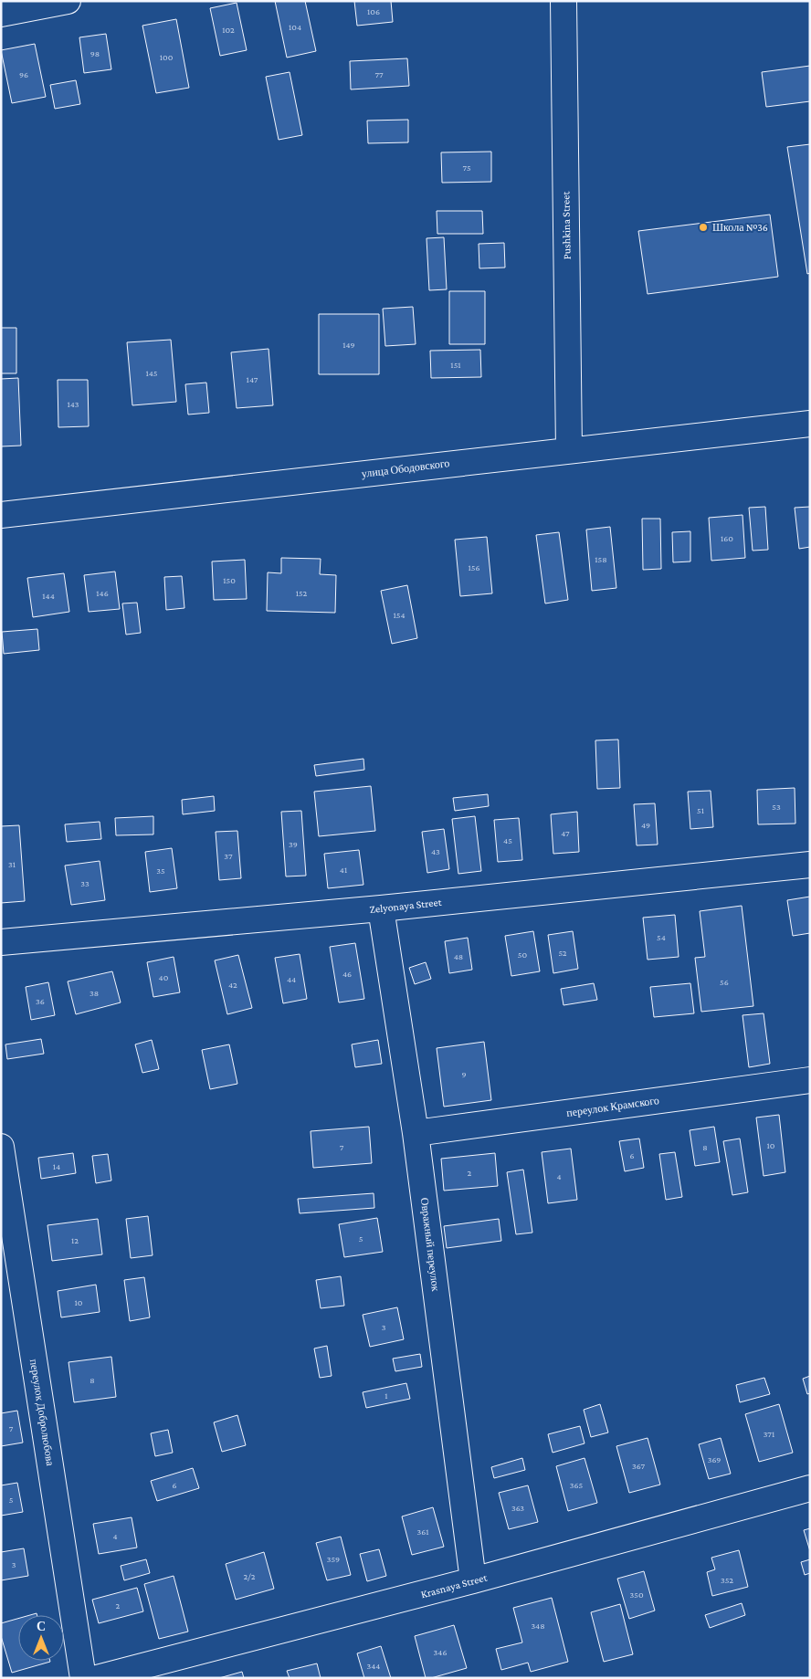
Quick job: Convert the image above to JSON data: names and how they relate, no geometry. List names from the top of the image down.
{
  "streets": {
    "street": [
      "Pushkina Street",
      "улица Ободовского",
      "Zelyonaya Street",
      "переулок Крамского",
      "Овражный переулок",
      "переулок Добролюбова",
      "Krasnaya Street"
    ]
  },
  "crossings": [
    ["Pushkina Street", "улица Ободовского"],
    ["Zelyonaya Street", "Овражный переулок"],
    ["переулок Крамского", "Овражный переулок"],
    ["Овражный переулок", "Krasnaya Street"]
  ],
  "places": ["Школа №36"],
  "house_numbers": [
    "106",
    "104",
    "102",
    "98",
    "100",
    "96",
    "77",
    "75",
    "149",
    "151",
    "145",
    "147",
    "143",
    "160",
    "158",
    "156",
    "150",
    "146",
    "152",
    "144",
    "154",
    "53",
    "51",
    "49",
    "47",
    "45",
    "39",
    "43",
    "37",
    "31",
    "41",
    "35",
    "33",
    "54",
    "52",
    "50",
    "48",
    "46",
    "40",
    "44",
    "56",
    "42",
    "38",
    "36",
    "9",
    "10",
    "7",
    "8",
    "6",
    "14",
    "2",
    "4",
    "5",
    "12",
    "10",
    "3",
    "8",
    "1",
    "7",
    "371",
    "369",
    "367",
    "6",
    "365",
    "5",
    "363",
    "361",
    "4",
    "359",
    "3",
    "2/2",
    "352",
    "350",
    "2",
    "348",
    "346",
    "344"
  ],
  "north": "top"
}
